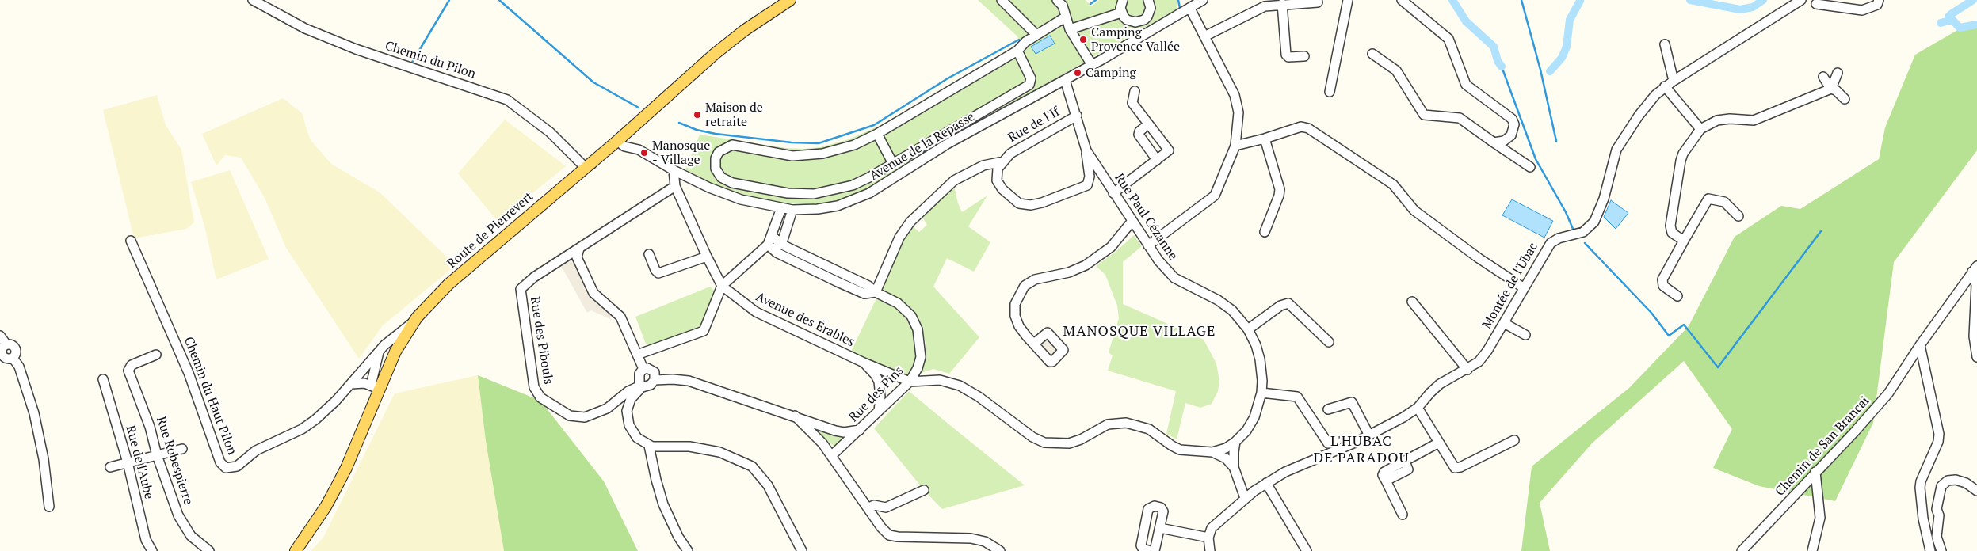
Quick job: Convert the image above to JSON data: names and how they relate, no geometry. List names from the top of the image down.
{
  "streets": {
    "main road": ["Route de Pierrevert"],
    "street": [
      "Chemin du Pilon",
      "Rue de l'If",
      "Avenue de la Repasse",
      "Rue Paul Cézanne",
      "Montée de l'Ubac",
      "Avenue des Érables",
      "Rue des Pibouls",
      "Rue des Pins",
      "Chemin du Haut Pilon",
      "Chemin de San Brancai",
      "Rue Robespierre",
      "Rue de l'Aube"
    ]
  },
  "crossings": [
    ["Chemin du Pilon", "Route de Pierrevert"],
    ["Rue de l'If", "Rue Paul Cézanne"],
    ["Avenue de la Repasse", "Rue Paul Cézanne"],
    ["Avenue de la Repasse", "Route de Pierrevert"],
    ["Avenue de la Repasse", "Avenue des Érables"],
    ["Route de Pierrevert", "Chemin du Haut Pilon"],
    ["Avenue des Érables", "Rue des Pibouls"],
    ["Avenue des Érables", "Rue des Pins"]
  ],
  "districts": ["MANOSQUE VILLAGE", "L'HUBAC DE PARADOU"],
  "places": [
    "Camping Provence Vallée",
    "Camping",
    "Maison de retraite",
    "Manosque - Village"
  ]
}
